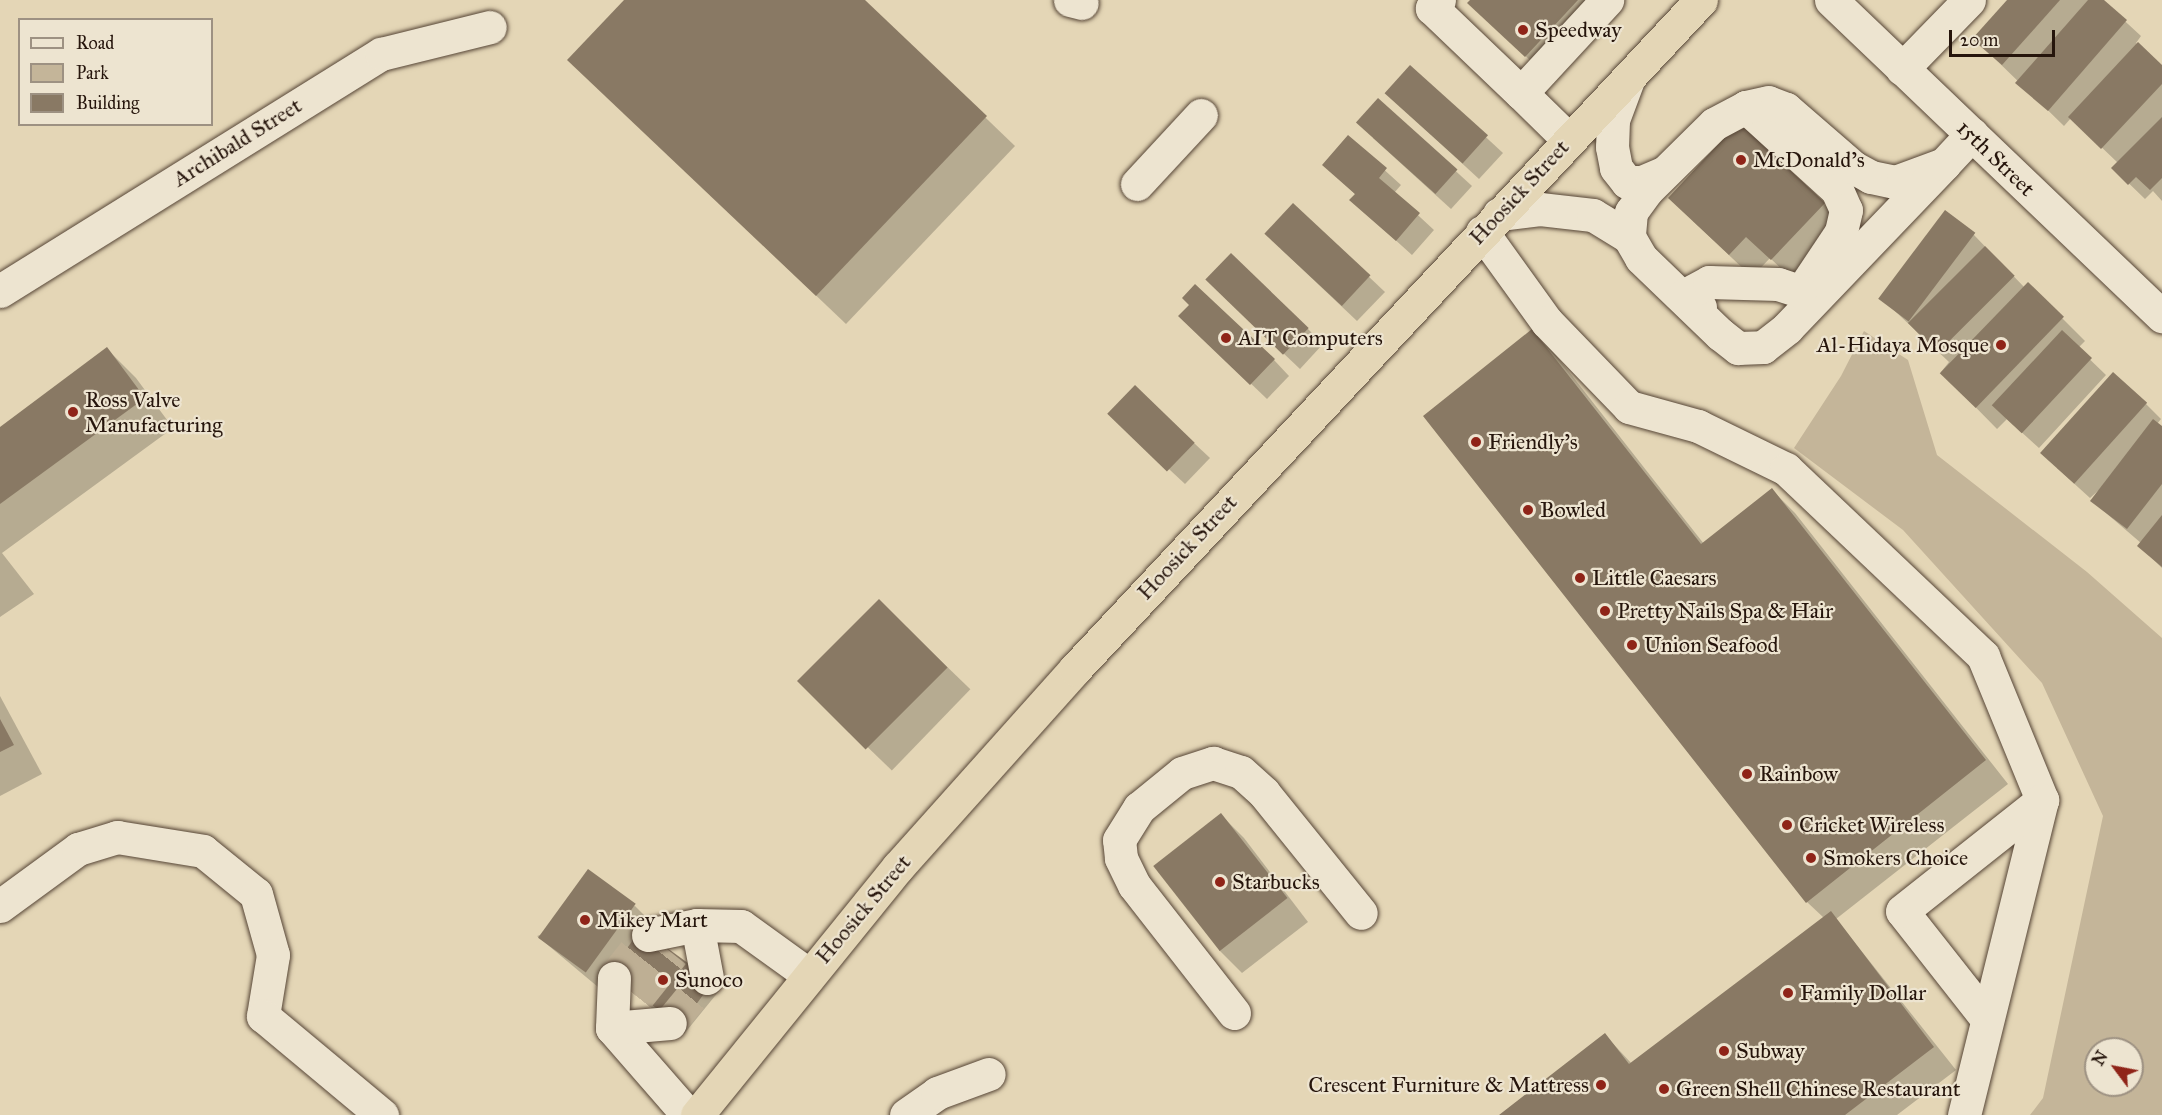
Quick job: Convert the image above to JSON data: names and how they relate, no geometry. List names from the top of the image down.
{
  "streets": {
    "highway": ["Hoosick Street"],
    "street": ["Archibald Street", "15th Street"]
  },
  "places": [
    "Speedway",
    "McDonald's",
    "AIT Computers",
    "Al-Hidaya Mosque",
    "Ross Valve Manufacturing",
    "Friendly's",
    "Bowled",
    "Little Caesars",
    "Pretty Nails Spa & Hair",
    "Union Seafood",
    "Rainbow",
    "Cricket Wireless",
    "Smokers Choice",
    "Starbucks",
    "Mikey Mart",
    "Sunoco",
    "Family Dollar",
    "Subway",
    "Crescent Furniture & Mattress",
    "Green Shell Chinese Restaurant"
  ],
  "legend": ["Road", "Park", "Building"],
  "scale_bar": "20 m",
  "north": "top left"
}
